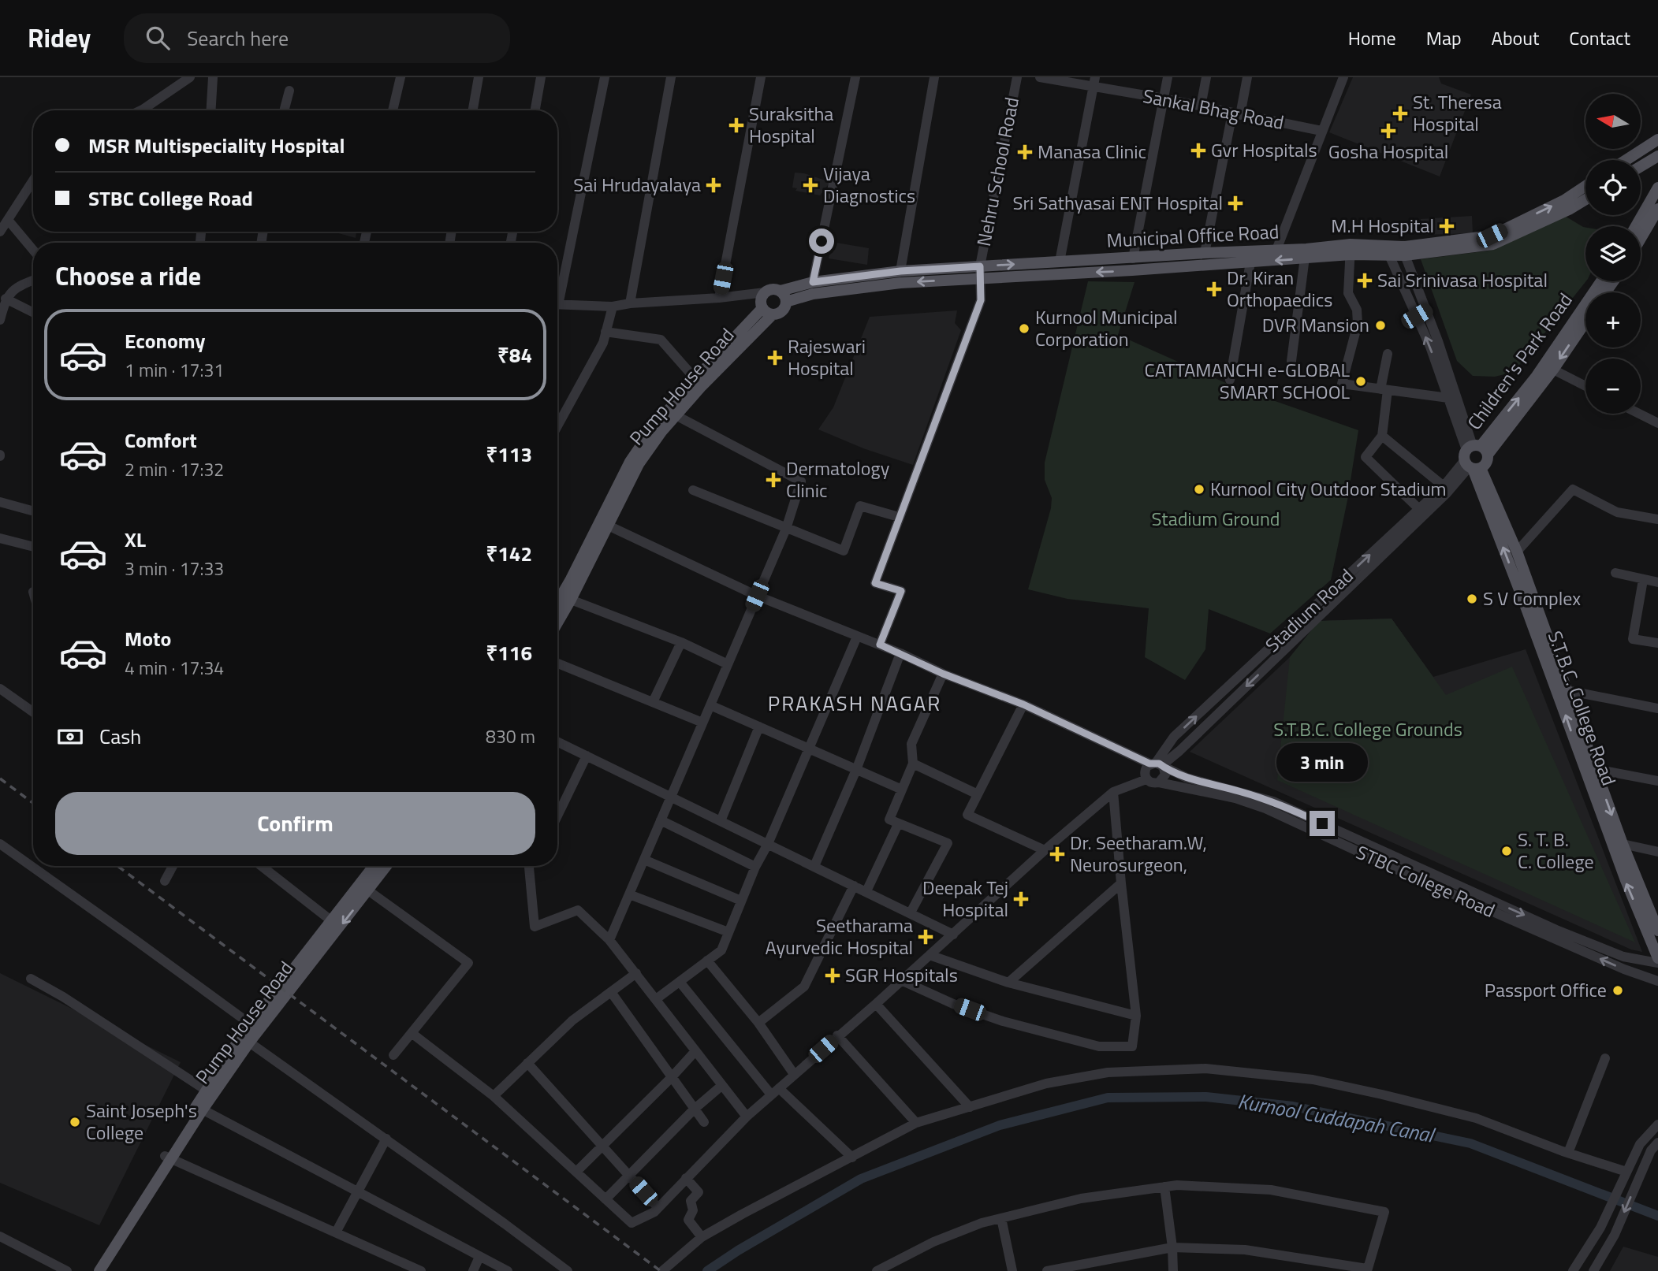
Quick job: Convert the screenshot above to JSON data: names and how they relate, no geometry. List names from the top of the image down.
{
  "streets": {
    "main road": [
      "Municipal Office Road",
      "Children's Park Road",
      "Pump House Road",
      "S.T.B.C. College Road"
    ],
    "street": [
      "Sankal Bhag Road",
      "Nehru School Road",
      "Stadium Road",
      "STBC College Road"
    ]
  },
  "crossings": [
    ["Nehru School Road", "Municipal Office Road"],
    ["Nehru School Road", "STBC College Road"],
    ["Municipal Office Road", "Pump House Road"],
    ["Municipal Office Road", "S.T.B.C. College Road"],
    ["Children's Park Road", "Stadium Road"],
    ["Children's Park Road", "S.T.B.C. College Road"],
    ["Pump House Road", "STBC College Road"],
    ["Stadium Road", "S.T.B.C. College Road"],
    ["Stadium Road", "STBC College Road"]
  ],
  "districts": ["PRAKASH NAGAR"],
  "water": ["Kurnool Cuddapah Canal"],
  "parks": ["Stadium Ground", "S.T.B.C. College Grounds"],
  "places": {
    "health": [
      "St. Theresa Hospital",
      "Suraksitha Hospital",
      "Gosha Hospital",
      "Gvr Hospitals",
      "Manasa Clinic",
      "Sai Hrudayalaya",
      "Vijaya Diagnostics",
      "Sri Sathyasai ENT Hospital",
      "M.H Hospital",
      "Sai Srinivasa Hospital",
      "Dr. Kiran Orthopaedics",
      "Rajeswari Hospital",
      "Dermatology Clinic",
      "Dr. Seetharam.W, Neurosurgeon,",
      "Deepak Tej Hospital",
      "Seetharama Ayurvedic Hospital",
      "SGR Hospitals"
    ],
    "other": [
      "DVR Mansion",
      "Kurnool Municipal Corporation",
      "CATTAMANCHI e-GLOBAL SMART SCHOOL",
      "Kurnool City Outdoor Stadium",
      "S V Complex",
      "S. T. B. C. College",
      "Passport Office",
      "Saint Joseph's College"
    ]
  },
  "north": "left",
  "page": {
    "header": "Ridey",
    "search": "Search here",
    "nav": [
      "Home",
      "Map",
      "About",
      "Contact"
    ],
    "map_buttons": ["+", "−"],
    "banner": ["MSR Multispeciality Hospital", "STBC College Road"],
    "heading": "Choose a ride",
    "list": [
      {
        "name": "Economy",
        "note": "1 min · 17:31",
        "value": "₹84"
      },
      {
        "name": "Comfort",
        "note": "2 min · 17:32",
        "value": "₹113"
      },
      {
        "name": "XL",
        "note": "3 min · 17:33",
        "value": "₹142"
      },
      {
        "name": "Moto",
        "note": "4 min · 17:34",
        "value": "₹116"
      }
    ],
    "pay": ["Cash", "830 m"],
    "bubble": "3 min",
    "buttons": "Confirm"
  }
}
